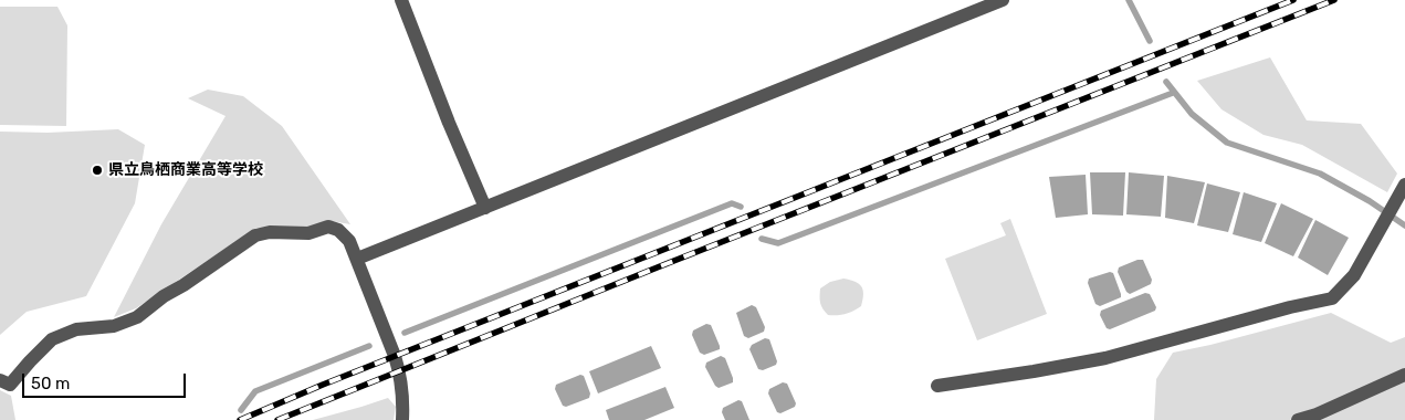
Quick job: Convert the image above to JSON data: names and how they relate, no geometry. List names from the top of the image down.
{
  "places": ["県立鳥栖商業高等学校"],
  "scale_bar": "50 m"
}
